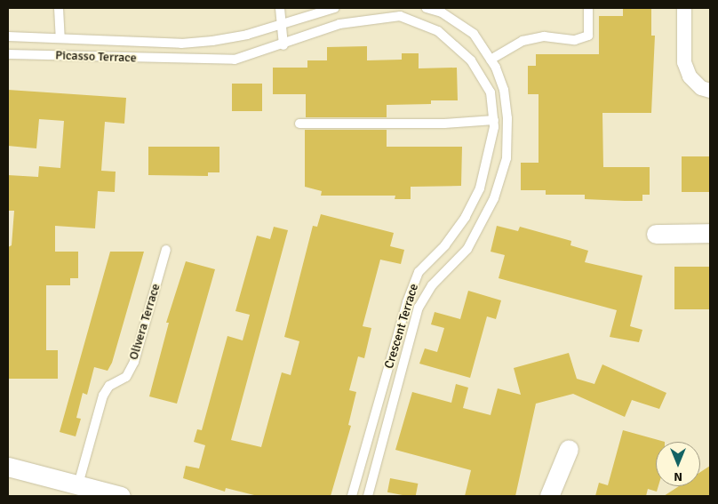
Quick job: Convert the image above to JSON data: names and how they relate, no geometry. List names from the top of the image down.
{
  "streets": {
    "lane": ["Picasso Terrace", "Olivera Terrace", "Crescent Terrace"]
  },
  "crossings": [
    ["Picasso Terrace", "Crescent Terrace"]
  ],
  "north": "bottom"
}
